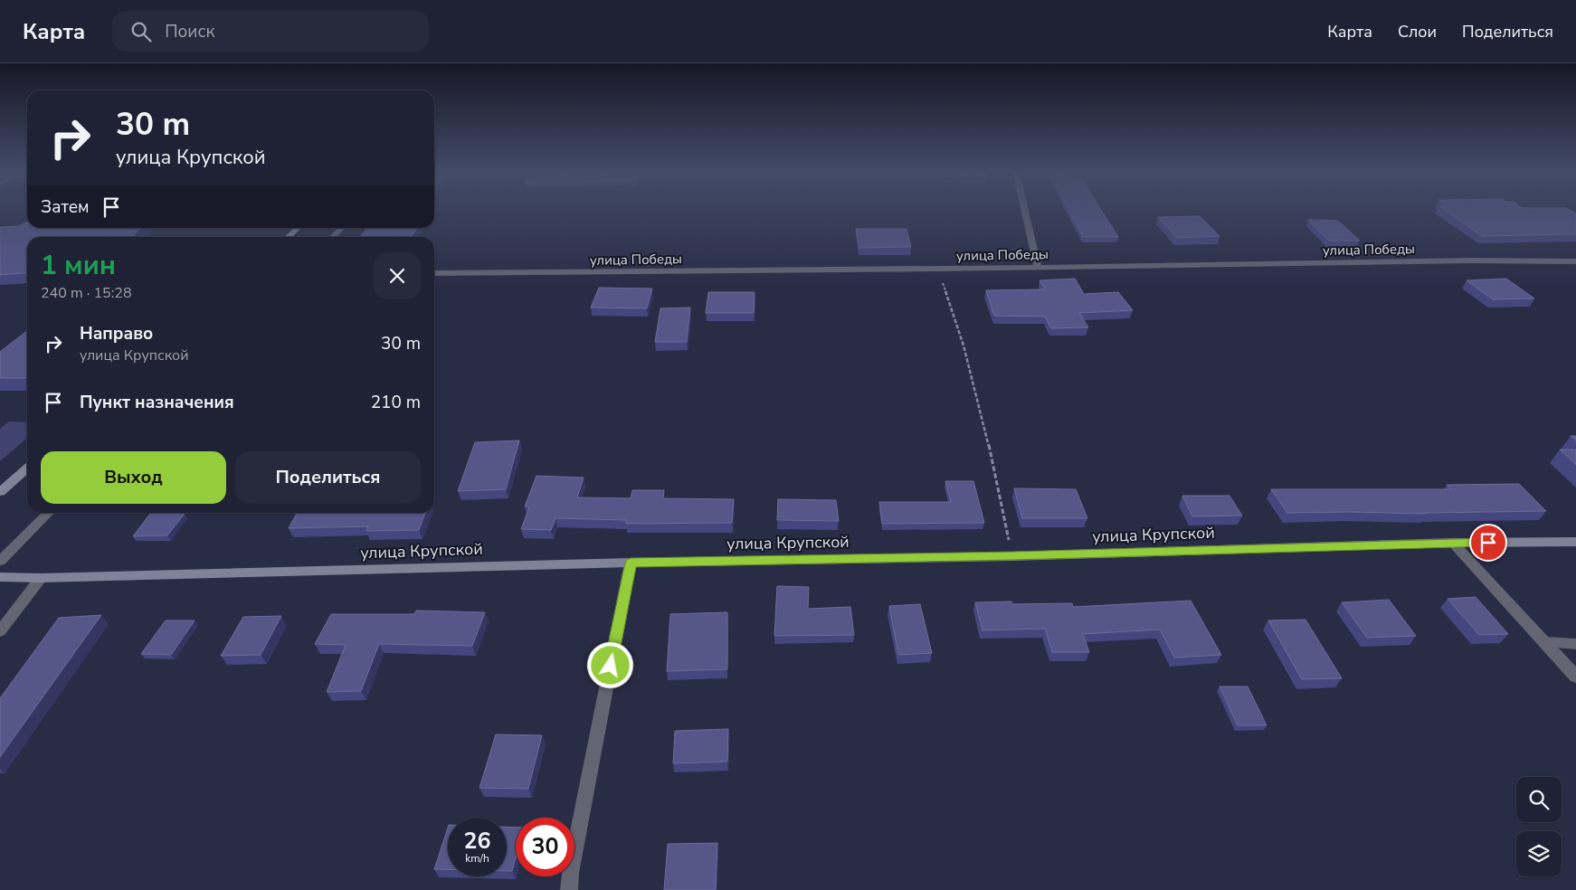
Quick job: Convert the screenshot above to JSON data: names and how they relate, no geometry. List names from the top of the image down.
{
  "streets": {
    "street": ["улица Победы", "улица Крупской"]
  },
  "page": {
    "header": "Карта",
    "search": "Поиск",
    "nav": ["Карта", "Слои", "Поделиться"],
    "turn": ["30 m", "улица Крупской"],
    "then": "Затем",
    "heading": ["1 мин", "240 m · 15:28"],
    "list": [
      {
        "name": "Направо",
        "note": "улица Крупской",
        "value": "30 m"
      },
      {
        "name": "Пункт назначения",
        "value": "210 m"
      }
    ],
    "buttons": ["Выход", "Поделиться"],
    "speed": "26 km/h",
    "limit": "30"
  }
}
